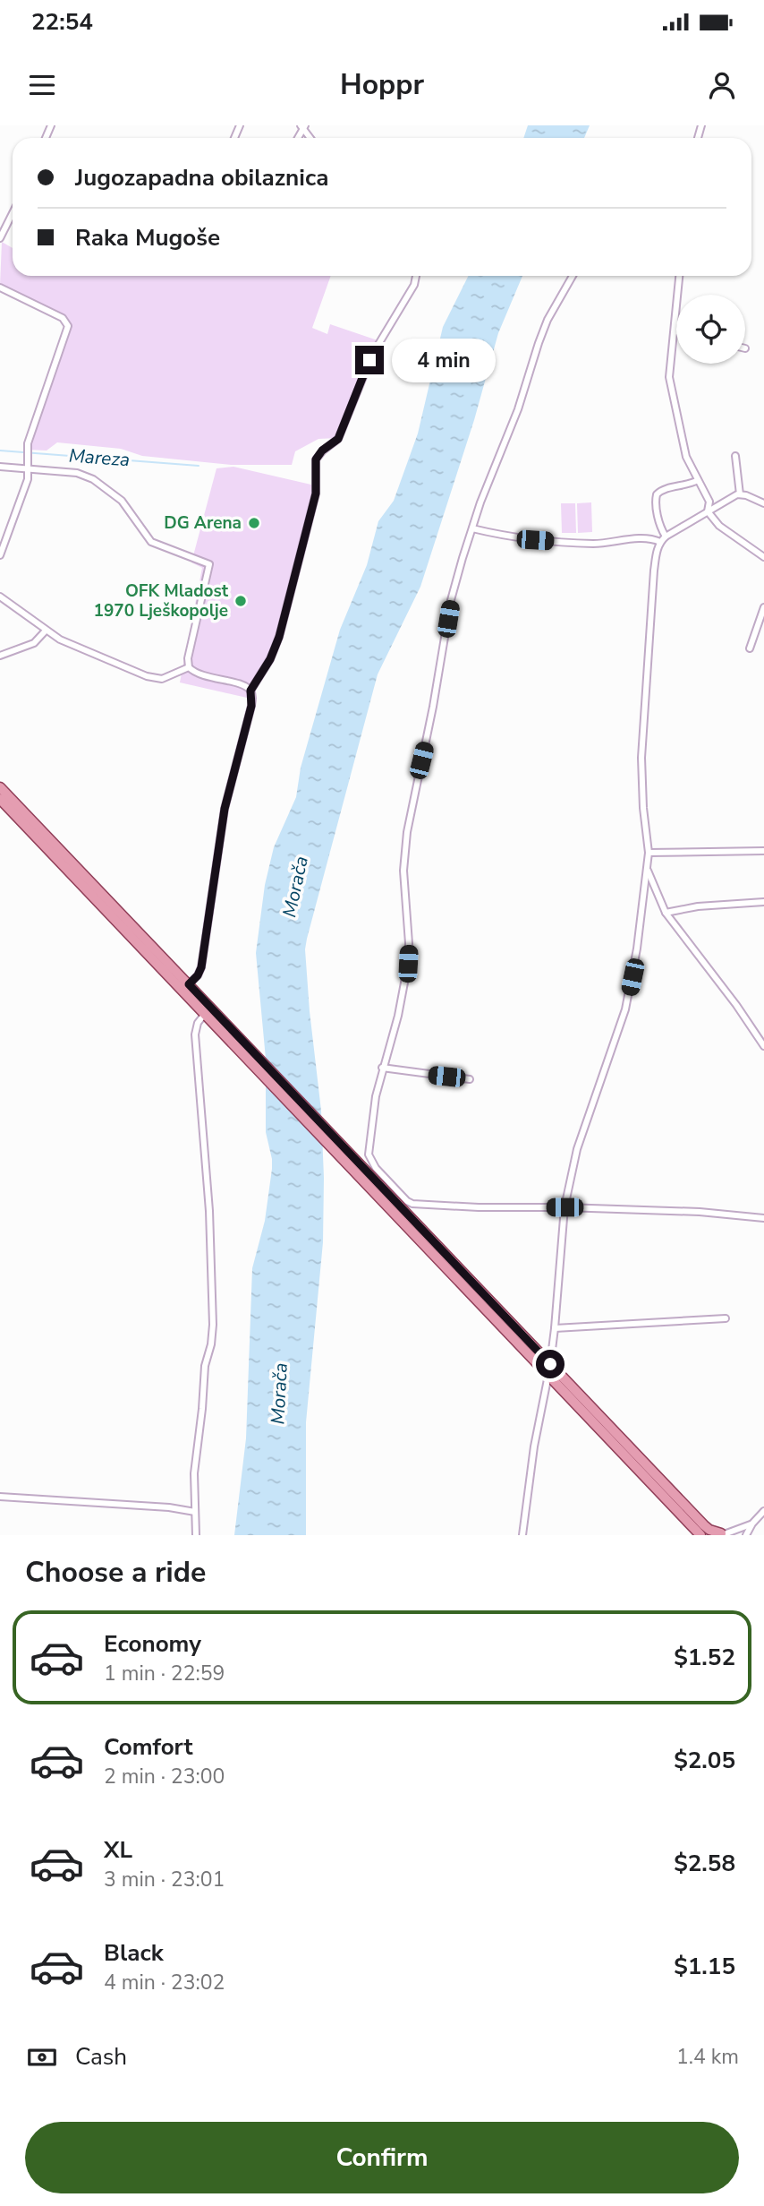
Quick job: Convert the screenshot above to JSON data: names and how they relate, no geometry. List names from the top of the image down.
{
  "water": ["Mareza", "Morača"],
  "places": ["DG Arena", "OFK Mladost 1970 Lješkopolje"],
  "page": {
    "status": "22:54",
    "header": "Hoppr",
    "banner": ["Jugozapadna obilaznica", "Raka Mugoše"],
    "bubble": "4 min",
    "heading": "Choose a ride",
    "list": [
      {
        "name": "Economy",
        "note": "1 min · 22:59",
        "value": "$1.52"
      },
      {
        "name": "Comfort",
        "note": "2 min · 23:00",
        "value": "$2.05"
      },
      {
        "name": "XL",
        "note": "3 min · 23:01",
        "value": "$2.58"
      },
      {
        "name": "Black",
        "note": "4 min · 23:02",
        "value": "$1.15"
      }
    ],
    "pay": ["Cash", "1.4 km"],
    "buttons": "Confirm"
  }
}
